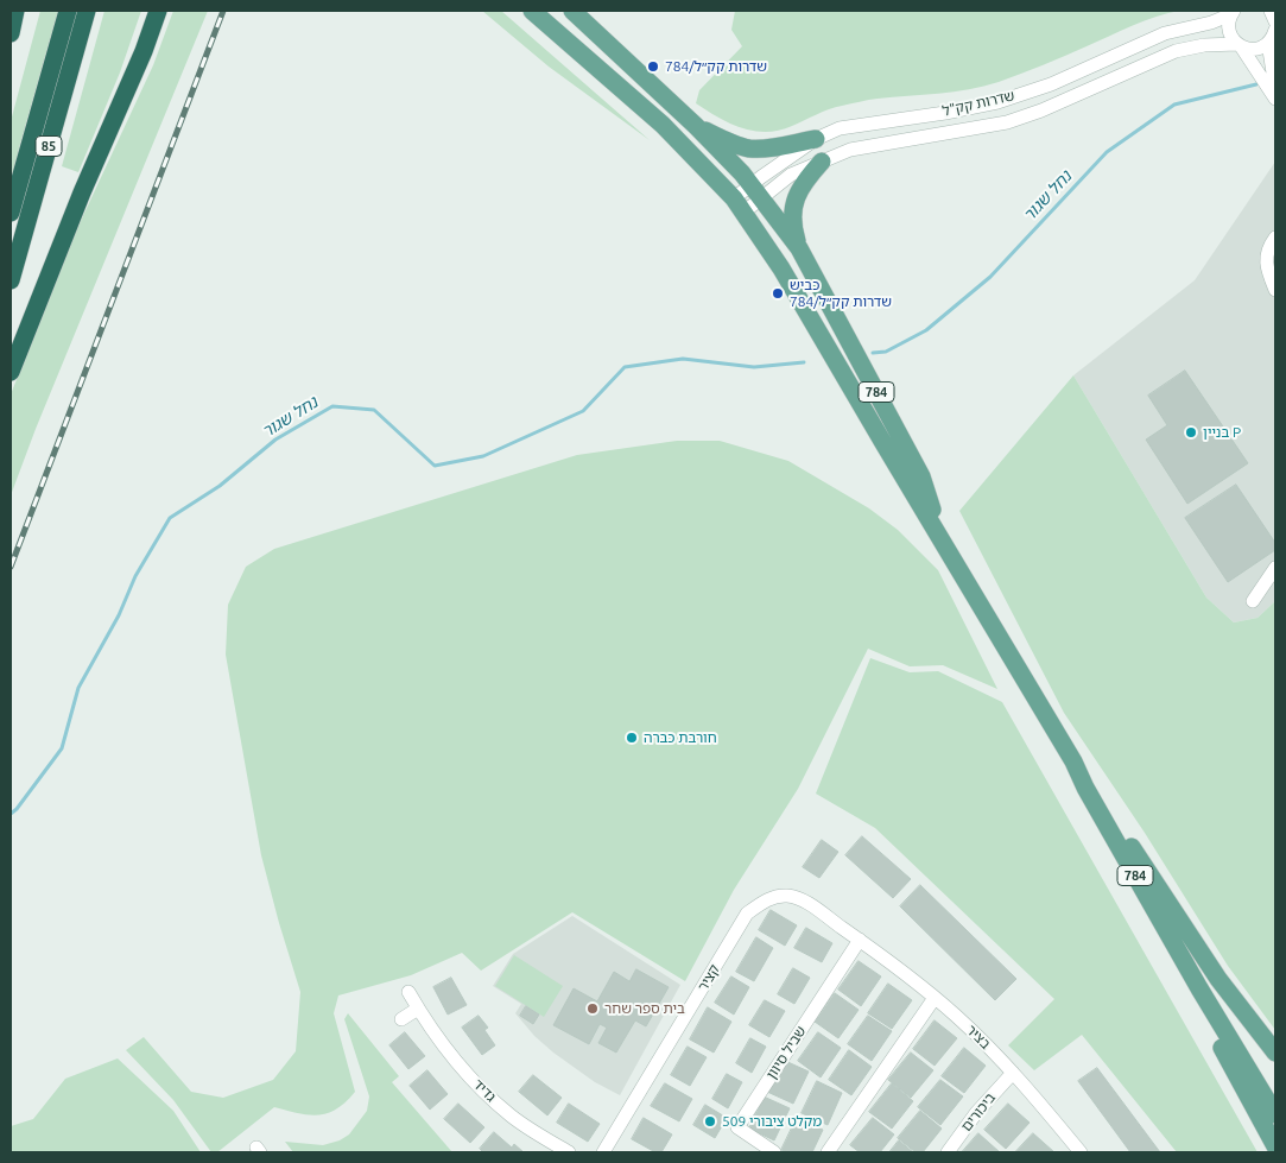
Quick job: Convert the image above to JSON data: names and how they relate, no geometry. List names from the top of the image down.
{
  "streets": {
    "highway": ["85"],
    "main road": ["784"],
    "street": [
      "שדרות קק\"ל",
      "קציר",
      "בציר",
      "שביל סיוון",
      "גדיד",
      "ביכורים"
    ]
  },
  "crossings": [
    ["שדרות קק\"ל", "784"],
    ["קציר", "בציר"],
    ["קציר", "שביל סיוון"],
    ["בציר", "שביל סיוון"],
    ["בציר", "ביכורים"]
  ],
  "water": ["נחל שגור"],
  "places": [
    "784/שדרות קק״ל",
    "כביש 784/שדרות קק״ל",
    "בניין P",
    "חורבת כברה",
    "בית ספר שחר",
    "מקלט ציבורי 509"
  ]
}
